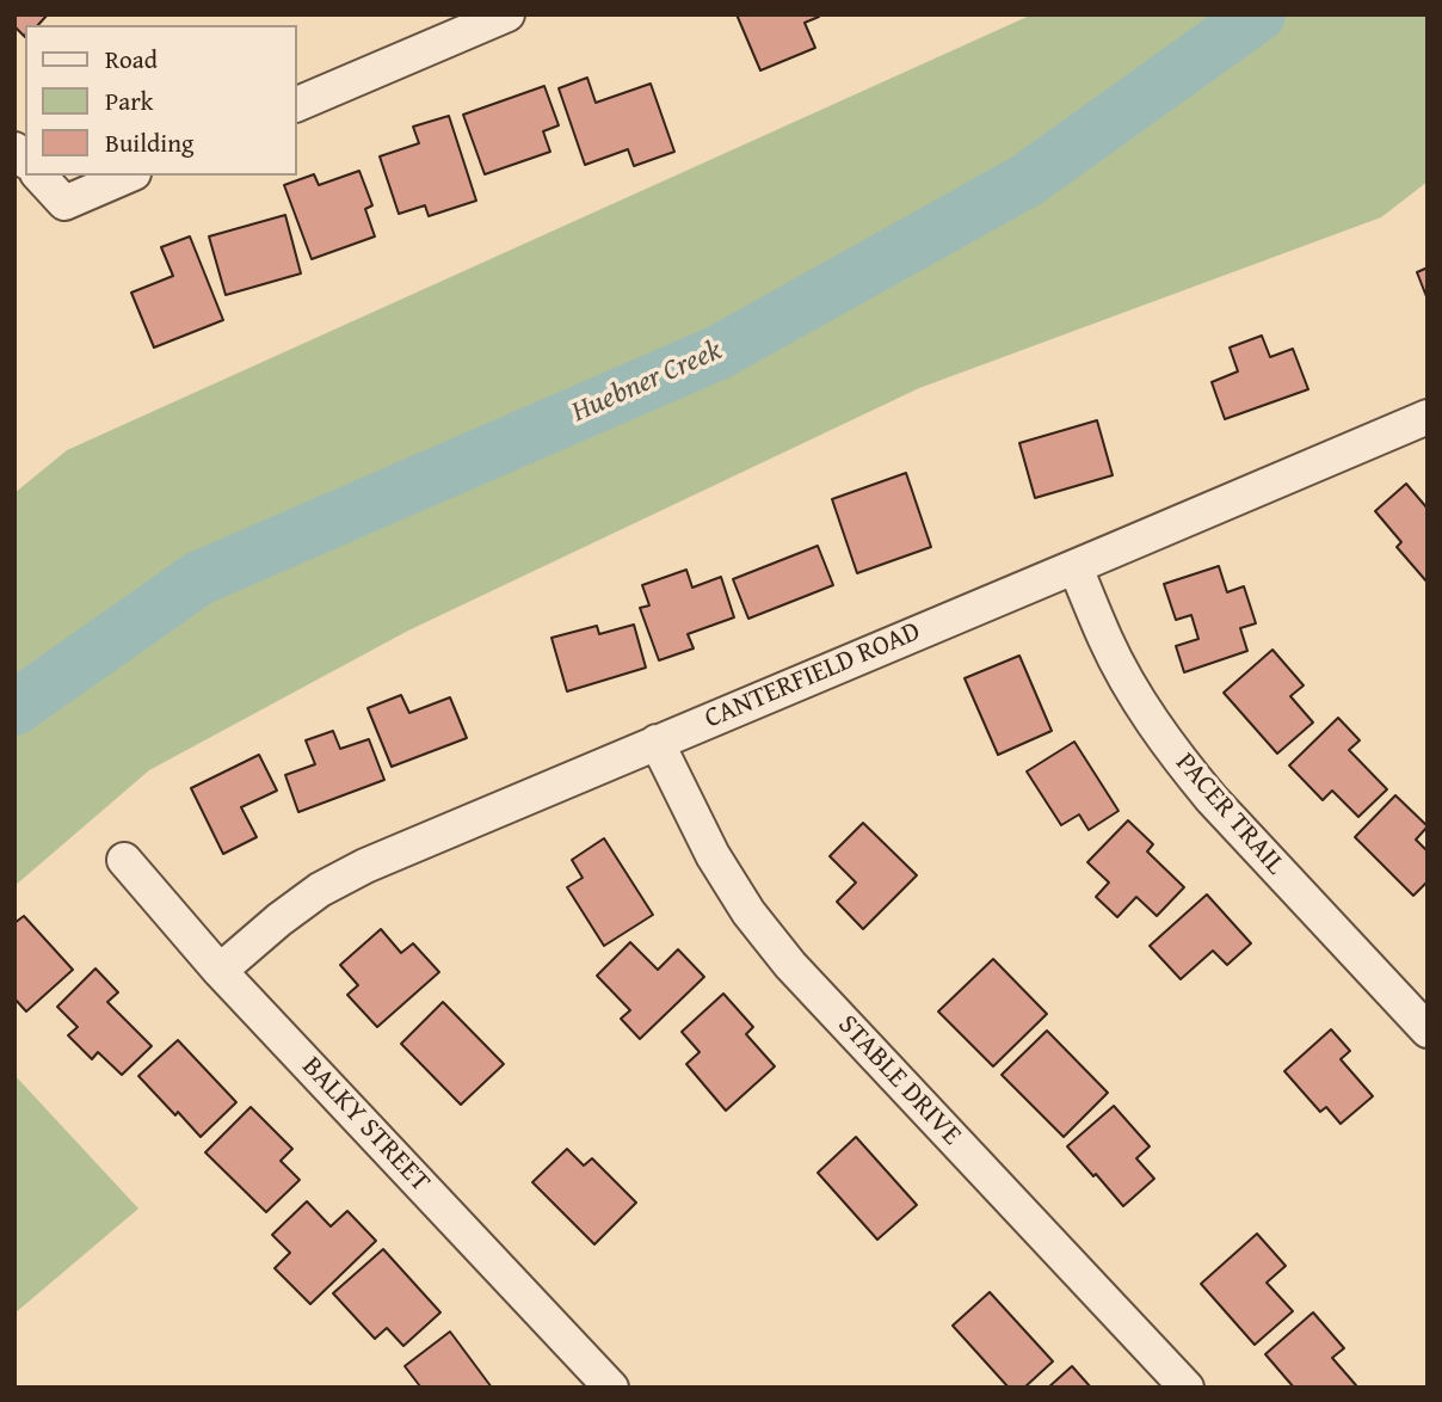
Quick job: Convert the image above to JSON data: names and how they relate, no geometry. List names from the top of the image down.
{
  "streets": {
    "street": [
      "CANTERFIELD ROAD",
      "PACER TRAIL",
      "STABLE DRIVE",
      "BALKY STREET"
    ]
  },
  "crossings": [
    ["CANTERFIELD ROAD", "PACER TRAIL"],
    ["CANTERFIELD ROAD", "STABLE DRIVE"],
    ["CANTERFIELD ROAD", "BALKY STREET"]
  ],
  "water": ["Huebner Creek"],
  "legend": ["Road", "Park", "Building"]
}
